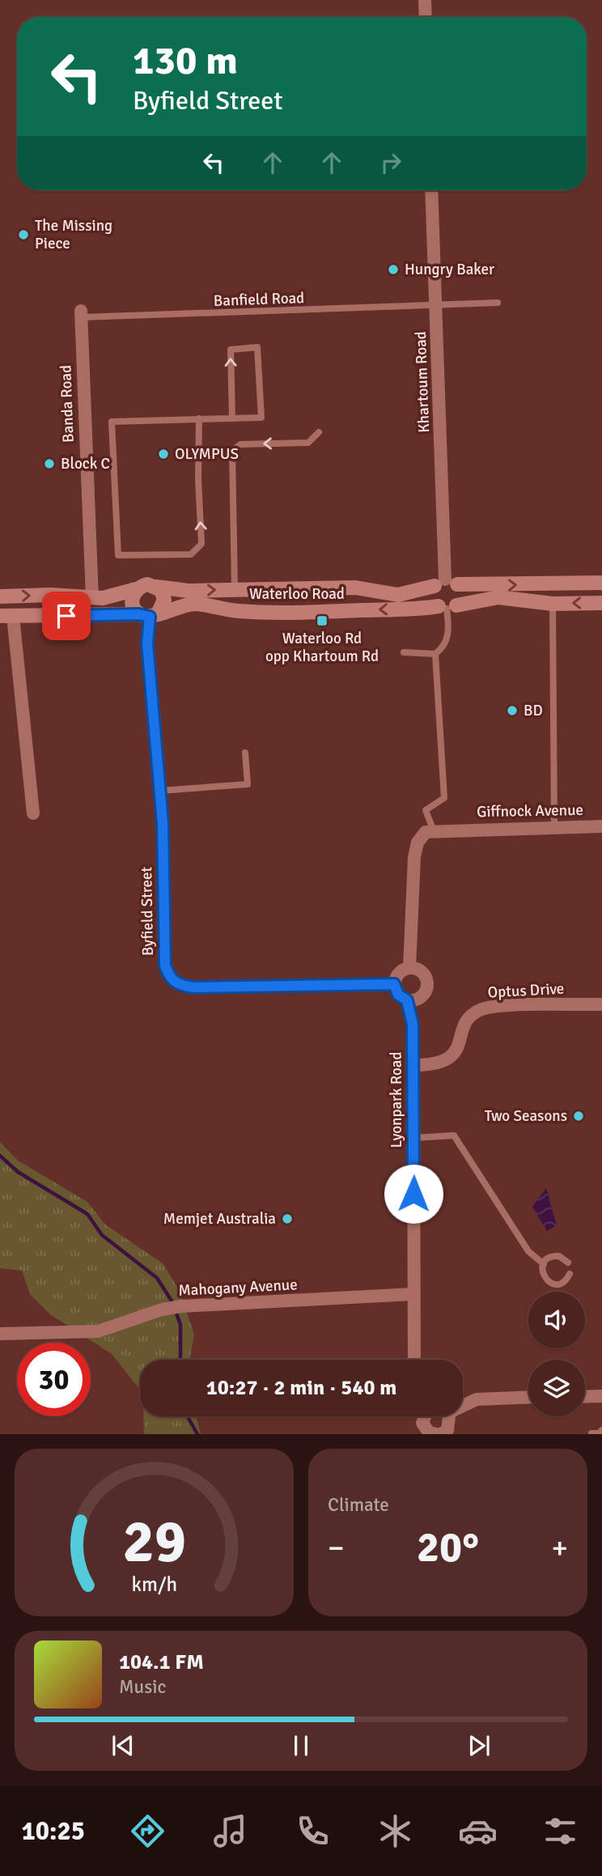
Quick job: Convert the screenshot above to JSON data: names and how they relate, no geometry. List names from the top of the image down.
{
  "streets": {
    "street": [
      "Khartoum Road",
      "Banda Road",
      "Waterloo Road",
      "Giffnock Avenue",
      "Byfield Street",
      "Optus Drive",
      "Lyonpark Road",
      "Mahogany Avenue"
    ],
    "lane": ["Banfield Road"]
  },
  "crossings": [
    ["Banfield Road", "Khartoum Road"],
    ["Banfield Road", "Banda Road"],
    ["Khartoum Road", "Waterloo Road"],
    ["Waterloo Road", "Byfield Street"],
    ["Byfield Street", "Lyonpark Road"],
    ["Optus Drive", "Lyonpark Road"],
    ["Lyonpark Road", "Mahogany Avenue"]
  ],
  "places": {
    "other": [
      "The Missing Piece",
      "Hungry Baker",
      "OLYMPUS",
      "Block C",
      "BD",
      "Two Seasons",
      "Memjet Australia"
    ],
    "transit": ["Waterloo Rd opp Khartoum Rd"]
  },
  "page": {
    "turn": ["130 m", "Byfield Street"],
    "limit": "30",
    "trip": "10:27 · 2 min · 540 m",
    "tile": "Climate",
    "heat": ["−", "20°", "+"],
    "song": ["104.1 FM", "Music"],
    "tabs": "10:25",
    "gauge": ["29", "km/h"]
  }
}
